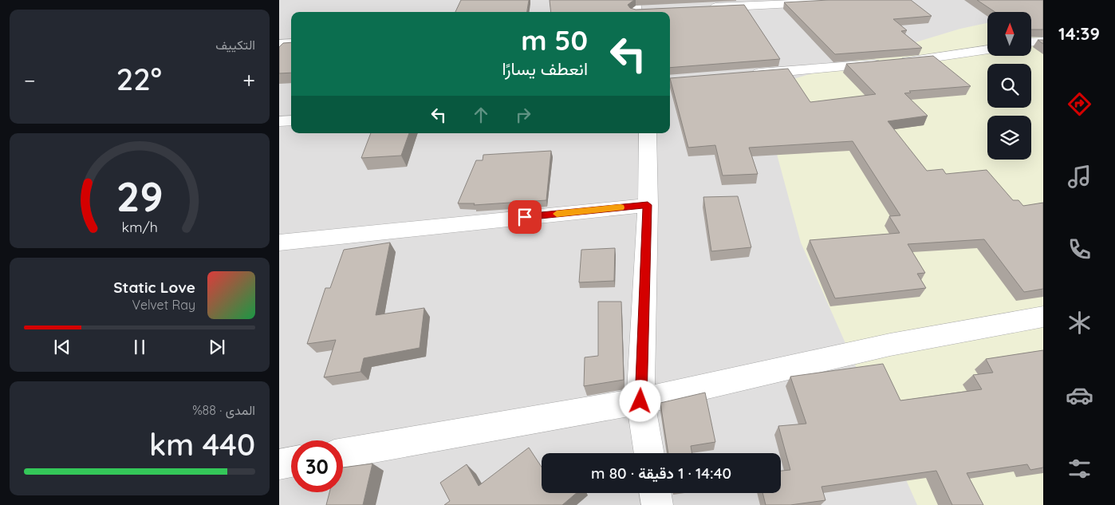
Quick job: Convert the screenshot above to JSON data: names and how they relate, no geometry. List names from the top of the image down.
{
  "north": "top",
  "page": {
    "tabs": "14:39",
    "tile": [
      "التكييف",
      ["المدى · 88%", "440 km"]
    ],
    "turn": ["50 m", "انعطف يسارًا"],
    "heat": ["−", "22°", "+"],
    "song": ["Static Love", "Velvet Ray"],
    "limit": "30",
    "trip": "14:40 · 1 دقيقة · 80 m",
    "gauge": ["29", "km/h"]
  }
}
